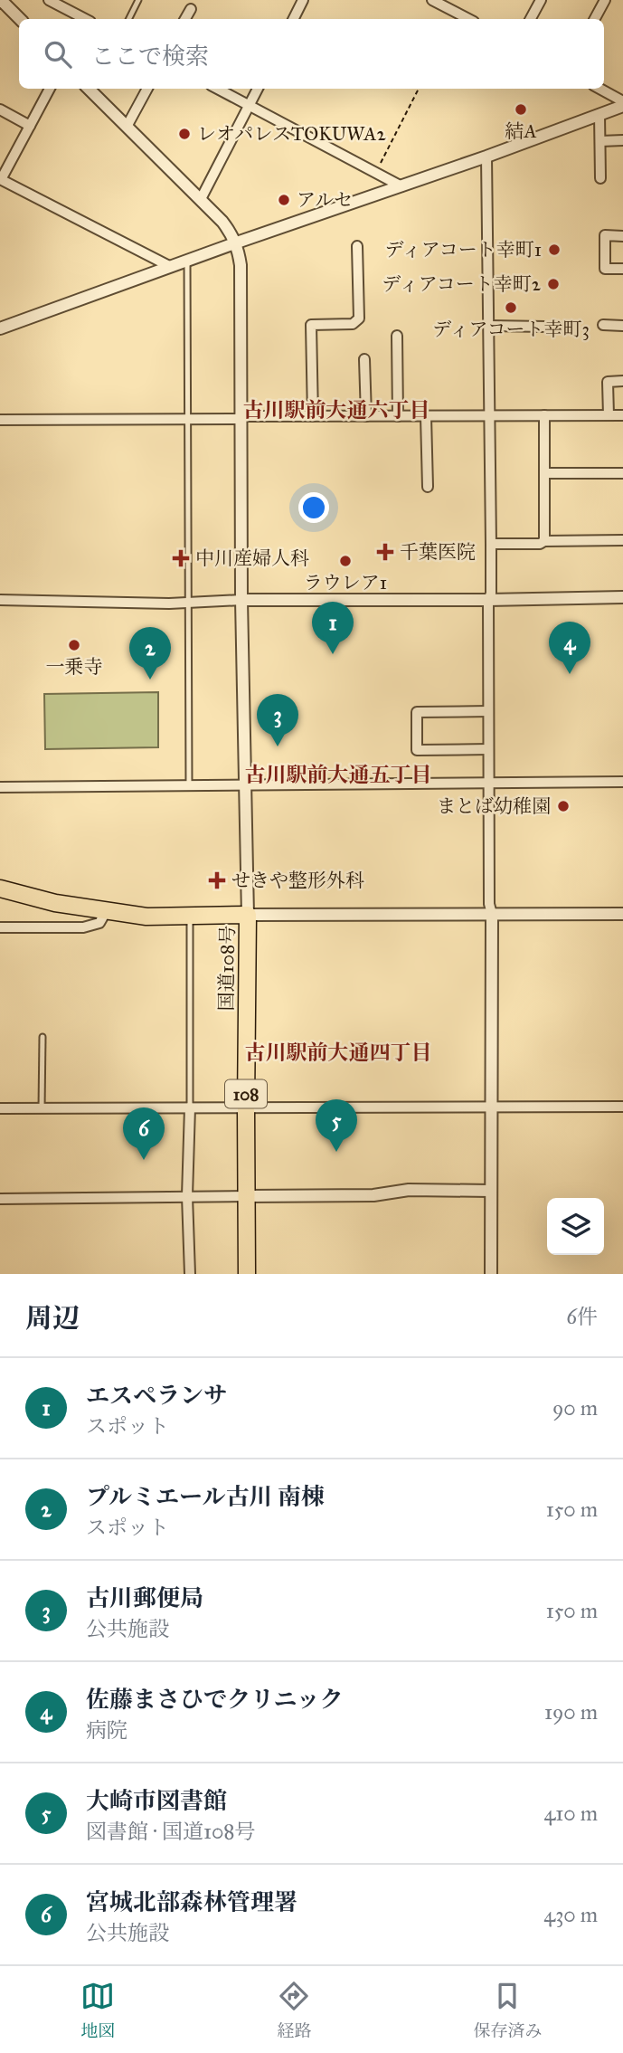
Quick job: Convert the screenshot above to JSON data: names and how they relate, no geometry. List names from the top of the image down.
{
  "streets": {
    "highway": ["国道108号", "108"]
  },
  "districts": ["古川駅前大通六丁目", "古川駅前大通五丁目", "古川駅前大通四丁目"],
  "places": {
    "other": [
      "結A",
      "レオパレスTOKUWA2",
      "アルセ",
      "ディアコート幸町1",
      "ディアコート幸町2",
      "ディアコート幸町3",
      "ラウレア1",
      "一乗寺",
      "まとば幼稚園"
    ],
    "health": ["千葉医院", "中川産婦人科", "せきや整形外科"]
  },
  "page": {
    "search": "ここで検索",
    "pins": [
      "1",
      "4",
      "2",
      "3",
      "5",
      "6"
    ],
    "heading": ["周辺", "6件"],
    "list": [
      {
        "mark": "1",
        "name": "エスペランサ",
        "note": "スポット",
        "value": "90 m"
      },
      {
        "mark": "2",
        "name": "プルミエール古川 南棟",
        "note": "スポット",
        "value": "150 m"
      },
      {
        "mark": "3",
        "name": "古川郵便局",
        "note": "公共施設",
        "value": "150 m"
      },
      {
        "mark": "4",
        "name": "佐藤まさひでクリニック",
        "note": "病院",
        "value": "190 m"
      },
      {
        "mark": "5",
        "name": "大崎市図書館",
        "note": "図書館 · 国道108号",
        "value": "410 m"
      },
      {
        "mark": "6",
        "name": "宮城北部森林管理署",
        "note": "公共施設",
        "value": "430 m"
      }
    ],
    "nav": ["地図", "経路", "保存済み"]
  }
}
